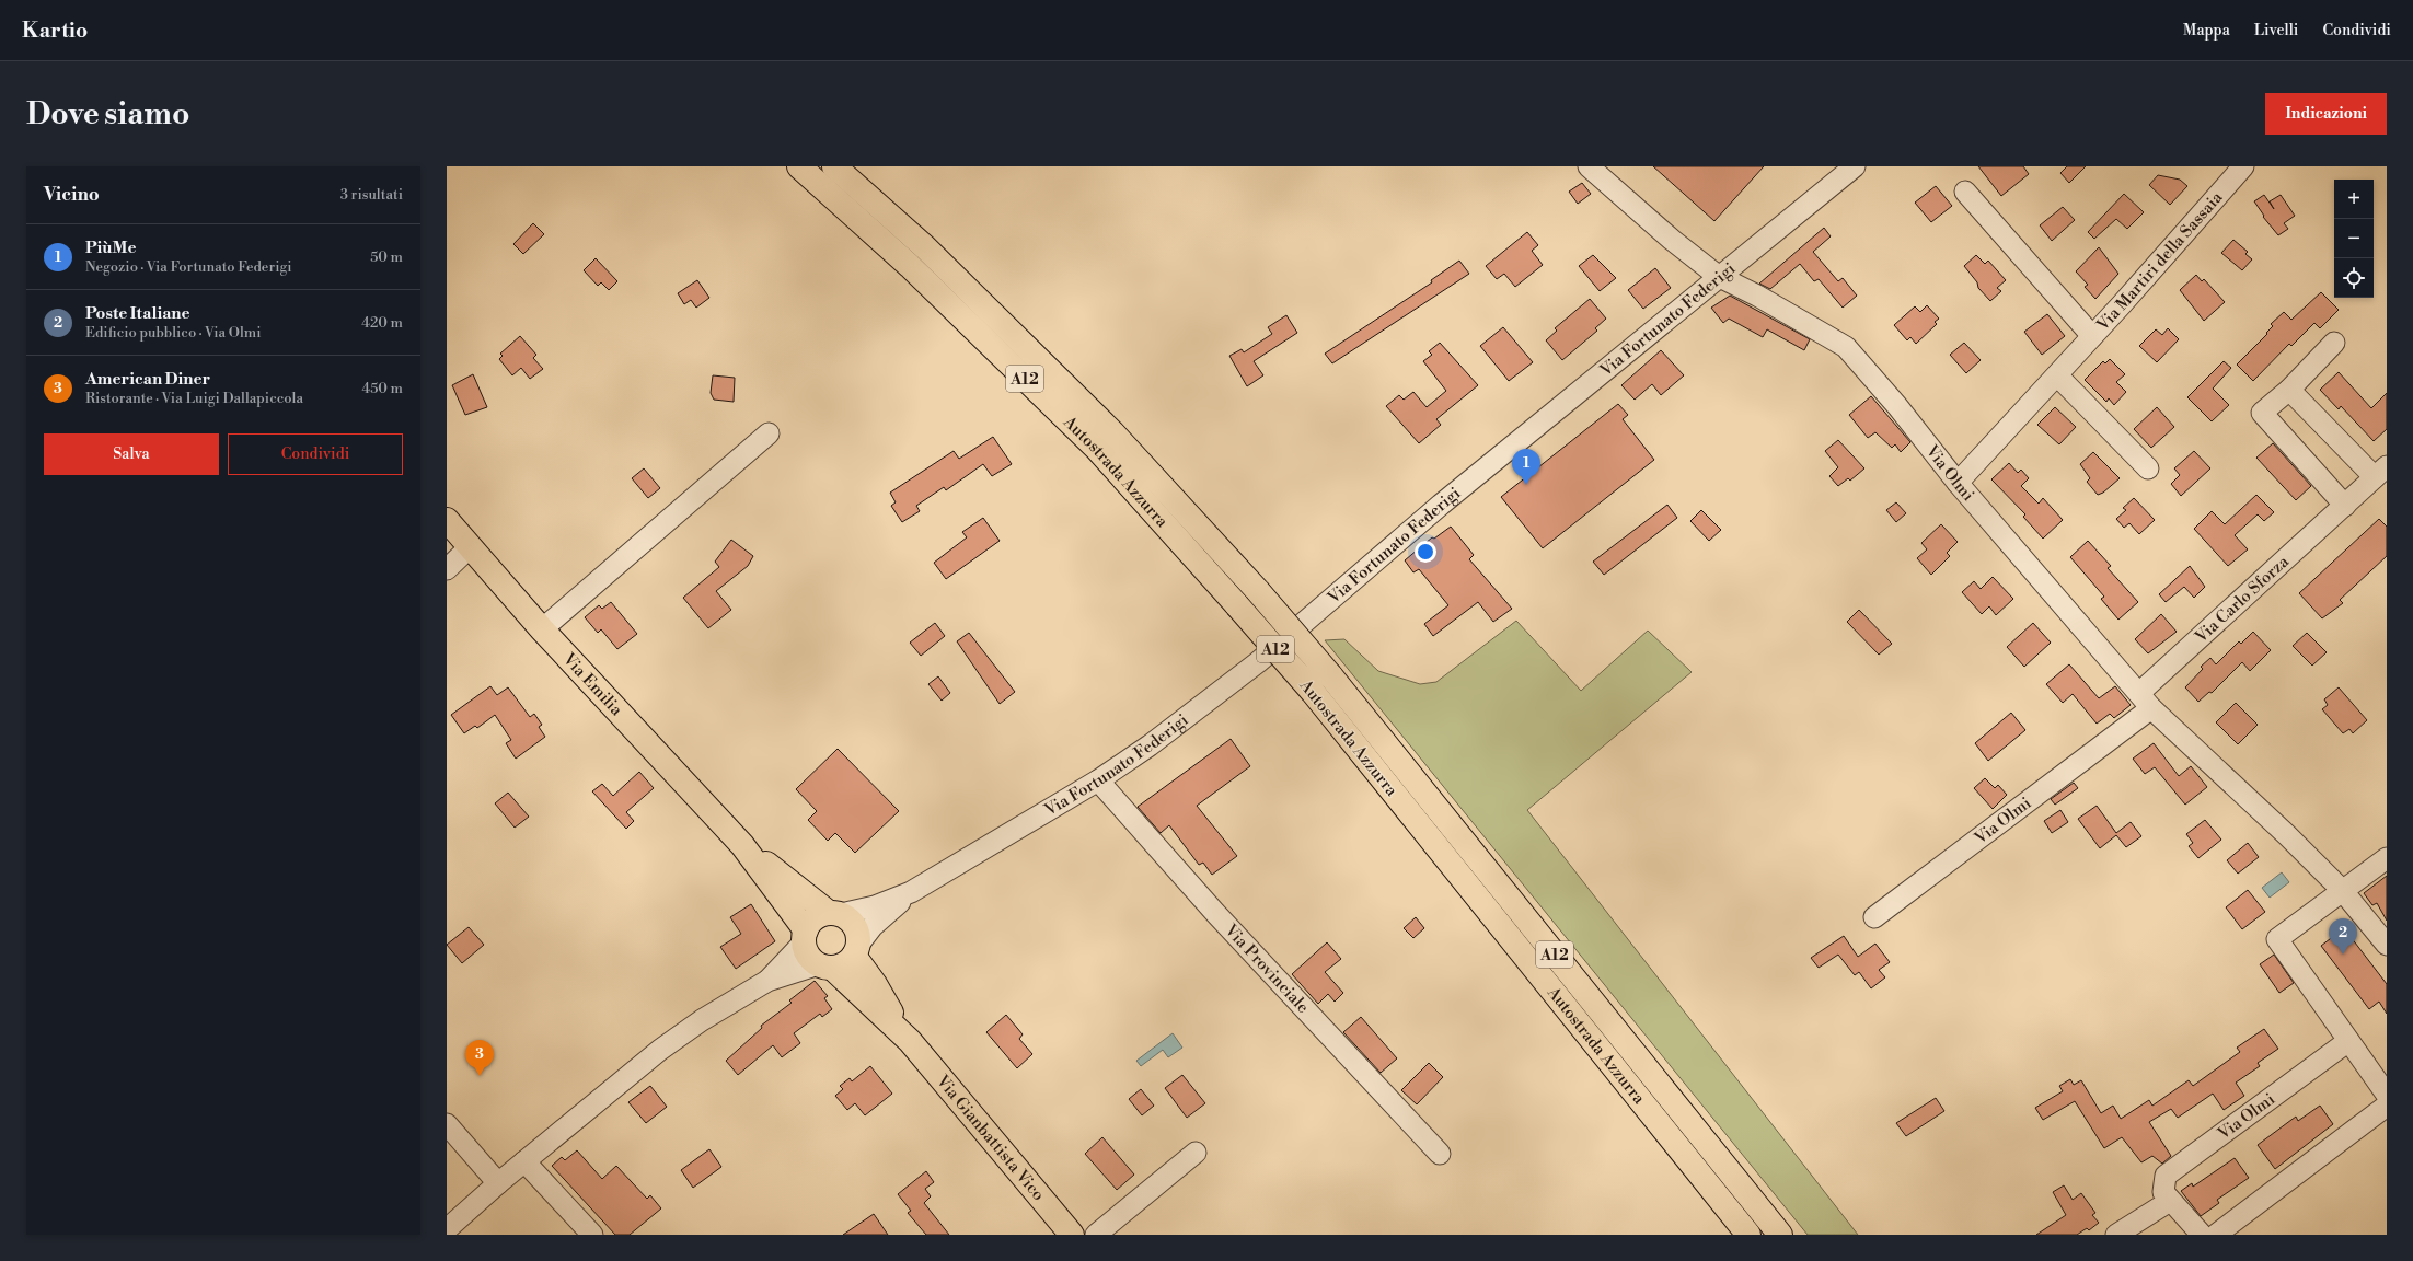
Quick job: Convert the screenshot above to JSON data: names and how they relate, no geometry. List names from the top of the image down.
{
  "streets": {
    "main road": [
      "A12",
      "Autostrada Azzurra",
      "Via Emilia",
      "Via Gianbattista Vico"
    ],
    "street": [
      "Via Martiri della Sassaia",
      "Via Fortunato Federigi",
      "Via Olmi",
      "Via Carlo Sforza",
      "Via Provinciale"
    ]
  },
  "crossings": [
    ["Via Martiri della Sassaia", "Via Olmi"],
    ["Via Fortunato Federigi", "Via Olmi"],
    ["Via Fortunato Federigi", "Via Emilia"],
    ["Via Fortunato Federigi", "Via Provinciale"],
    ["Via Fortunato Federigi", "Via Gianbattista Vico"],
    ["Via Olmi", "Via Carlo Sforza"],
    ["Via Emilia", "Via Gianbattista Vico"]
  ],
  "page": {
    "header": "Kartio",
    "nav": ["Mappa", "Livelli", "Condividi"],
    "buttons": [
      "Indicazioni",
      ["Salva", "Condividi"]
    ],
    "title": "Dove siamo",
    "heading": ["Vicino", "3 risultati"],
    "map_buttons": ["+", "−"],
    "list": [
      {
        "mark": "1",
        "name": "PiùMe",
        "note": "Negozio · Via Fortunato Federigi",
        "value": "50 m"
      },
      {
        "mark": "2",
        "name": "Poste Italiane",
        "note": "Edificio pubblico · Via Olmi",
        "value": "420 m"
      },
      {
        "mark": "3",
        "name": "American Diner",
        "note": "Ristorante · Via Luigi Dallapiccola",
        "value": "450 m"
      }
    ],
    "pins": ["1", "2", "3"]
  }
}
